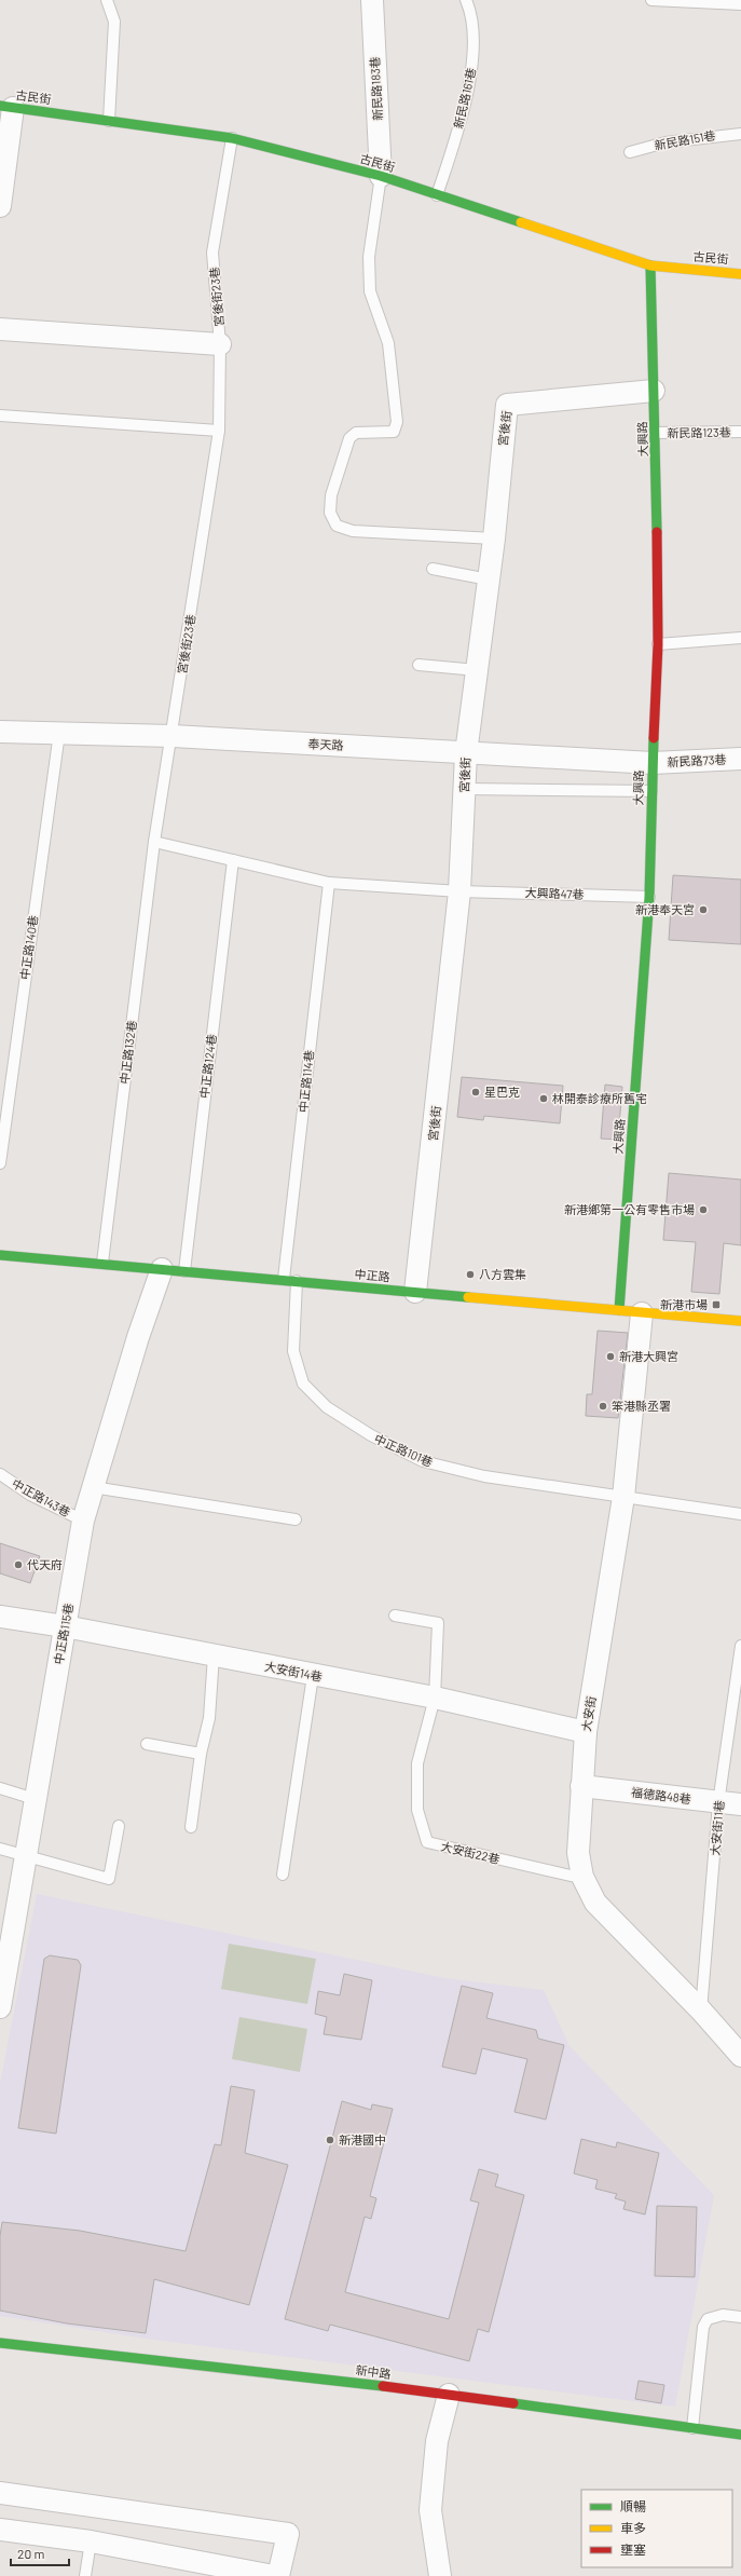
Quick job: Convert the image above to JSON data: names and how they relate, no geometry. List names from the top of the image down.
{
  "streets": {
    "street": [
      "新民路183巷",
      "古民街",
      "宮後街",
      "大興路",
      "奉天路",
      "新民路73巷",
      "中正路",
      "中正路115巷",
      "大安街14巷",
      "大安街",
      "福德路48巷",
      "新中路"
    ],
    "lane": [
      "新民路161巷",
      "新民路151巷",
      "宮後街23巷",
      "新民路123巷",
      "大興路47巷",
      "中正路140巷",
      "中正路132巷",
      "中正路124巷",
      "中正路114巷",
      "中正路101巷",
      "中正路143巷",
      "大安街11巷",
      "大安街22巷"
    ]
  },
  "crossings": [
    ["新民路183巷", "古民街"],
    ["古民街", "新民路161巷"],
    ["古民街", "宮後街23巷"],
    ["古民街", "大興路"],
    ["宮後街23巷", "奉天路"],
    ["宮後街23巷", "中正路132巷"],
    ["宮後街", "大興路"],
    ["宮後街", "奉天路"],
    ["宮後街", "大興路47巷"],
    ["宮後街", "中正路"],
    ["新民路123巷", "大興路"],
    ["大興路", "奉天路"],
    ["大興路", "新民路73巷"],
    ["大興路", "大興路47巷"],
    ["大興路", "中正路"],
    ["奉天路", "新民路73巷"],
    ["奉天路", "中正路140巷"],
    ["中正路132巷", "中正路"],
    ["中正路124巷", "中正路"],
    ["中正路114巷", "中正路"],
    ["中正路", "中正路101巷"],
    ["中正路", "中正路115巷"],
    ["中正路", "大安街"],
    ["中正路101巷", "大安街"],
    ["中正路143巷", "中正路115巷"],
    ["中正路115巷", "大安街14巷"],
    ["大安街14巷", "大安街"],
    ["大安街14巷", "大安街22巷"],
    ["大安街", "福德路48巷"],
    ["大安街", "大安街11巷"],
    ["大安街", "大安街22巷"],
    ["福德路48巷", "大安街11巷"]
  ],
  "places": {
    "other": [
      "新港奉天宮",
      "星巴克",
      "林開泰診療所舊宅",
      "新港鄉第一公有零售市場",
      "八方雲集",
      "新港大興宮",
      "笨港縣丞署",
      "代天府",
      "新港國中"
    ],
    "transit": ["新港市場"]
  },
  "legend": ["順暢", "車多", "壅塞"],
  "scale_bar": "20 m"
}
